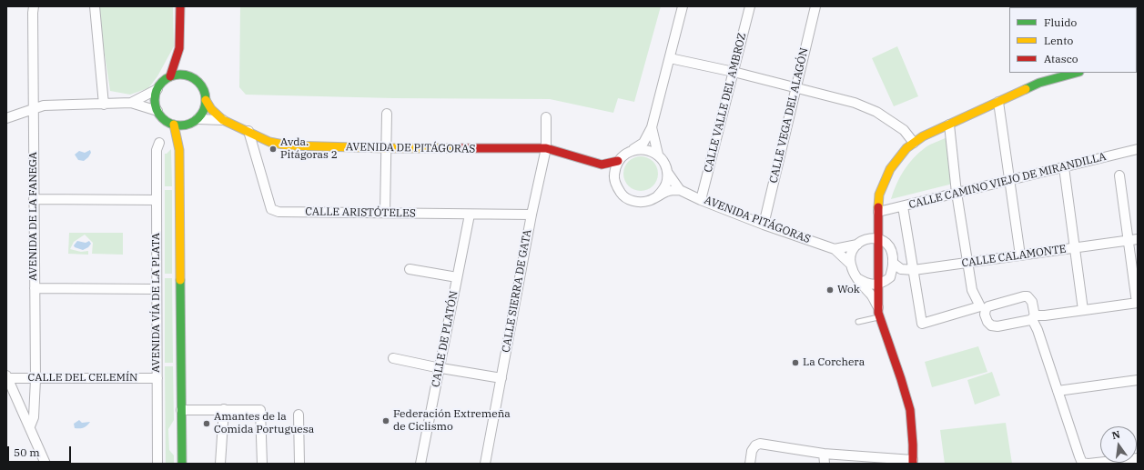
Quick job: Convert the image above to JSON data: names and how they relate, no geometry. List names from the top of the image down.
{
  "streets": {
    "street": [
      "CALLE VALLE DEL AMBROZ",
      "CALLE VEGA DEL ALAGÓN",
      "AVENIDA DE PITÁGORAS",
      "CALLE CAMINO VIEJO DE MIRANDILLA",
      "CALLE ARISTÓTELES",
      "AVENIDA DE LA FANEGA",
      "AVENIDA PITÁGORAS",
      "CALLE CALAMONTE",
      "CALLE SIERRA DE GATA",
      "AVENIDA VÍA DE LA PLATA",
      "CALLE DE PLATÓN",
      "CALLE DEL CELEMÍN"
    ]
  },
  "crossings": [
    ["CALLE VALLE DEL AMBROZ", "AVENIDA PITÁGORAS"],
    ["CALLE VEGA DEL ALAGÓN", "AVENIDA PITÁGORAS"],
    ["AVENIDA DE PITÁGORAS", "CALLE ARISTÓTELES"],
    ["AVENIDA DE PITÁGORAS", "AVENIDA PITÁGORAS"],
    ["AVENIDA DE PITÁGORAS", "CALLE SIERRA DE GATA"],
    ["CALLE ARISTÓTELES", "CALLE SIERRA DE GATA"],
    ["CALLE ARISTÓTELES", "CALLE DE PLATÓN"],
    ["AVENIDA DE LA FANEGA", "CALLE DEL CELEMÍN"],
    ["AVENIDA VÍA DE LA PLATA", "CALLE DEL CELEMÍN"]
  ],
  "places": [
    "Avda. Pitágoras 2",
    "Wok",
    "La Corchera",
    "Federación Extremeña de Ciclismo",
    "Amantes de la Comida Portuguesa"
  ],
  "legend": ["Fluido", "Lento", "Atasco"],
  "scale_bar": "50 m",
  "north": "top"
}
